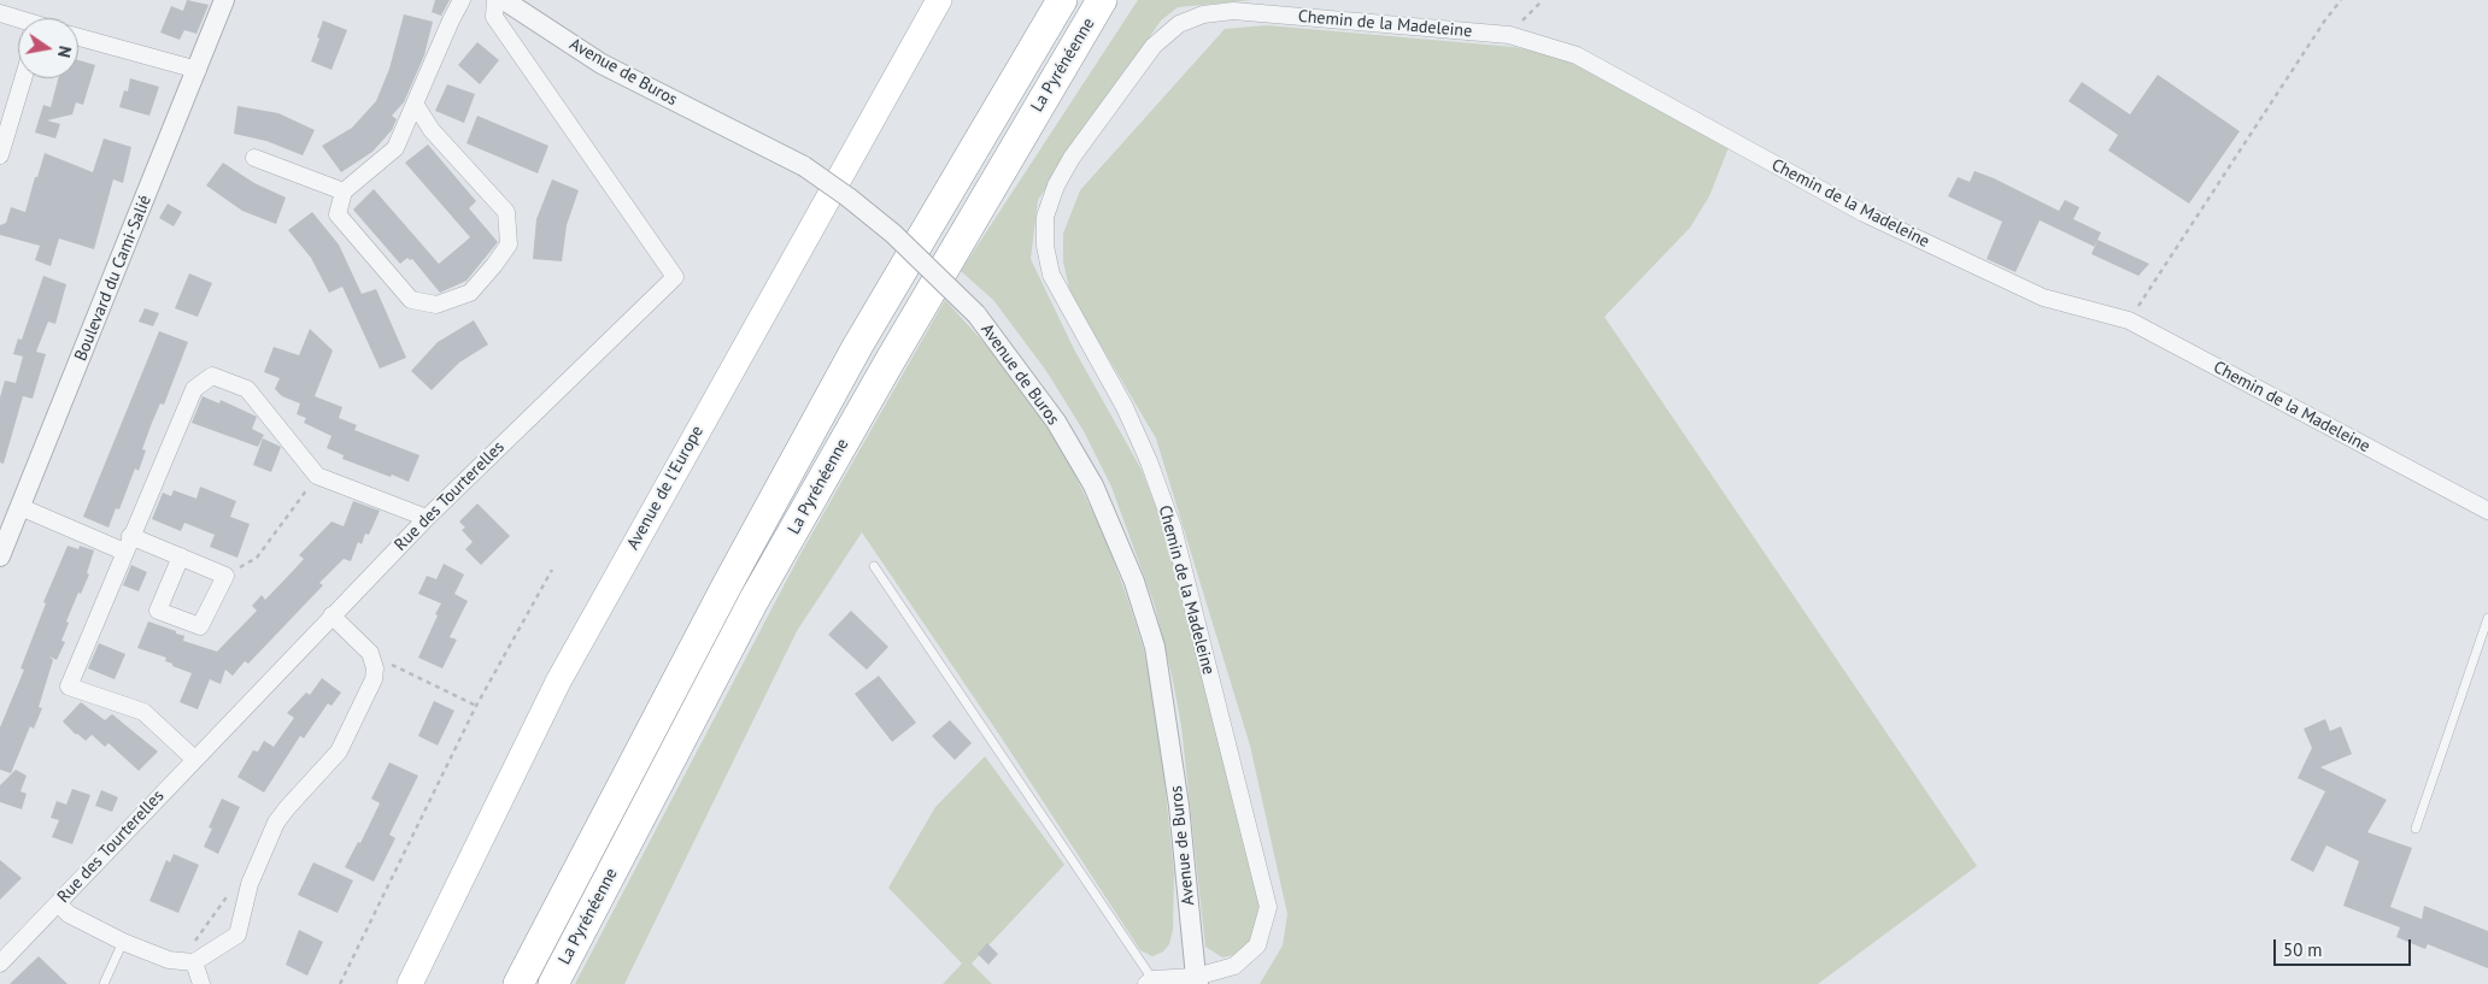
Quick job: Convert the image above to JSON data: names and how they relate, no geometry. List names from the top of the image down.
{
  "streets": {
    "highway": ["La Pyrénéenne"],
    "main road": ["Avenue de l'Europe"],
    "street": [
      "Chemin de la Madeleine",
      "Avenue de Buros",
      "Boulevard du Cami-Salié",
      "Rue des Tourterelles"
    ]
  },
  "crossings": [
    ["Chemin de la Madeleine", "Avenue de Buros"]
  ],
  "scale_bar": "50 m",
  "north": "right"
}
